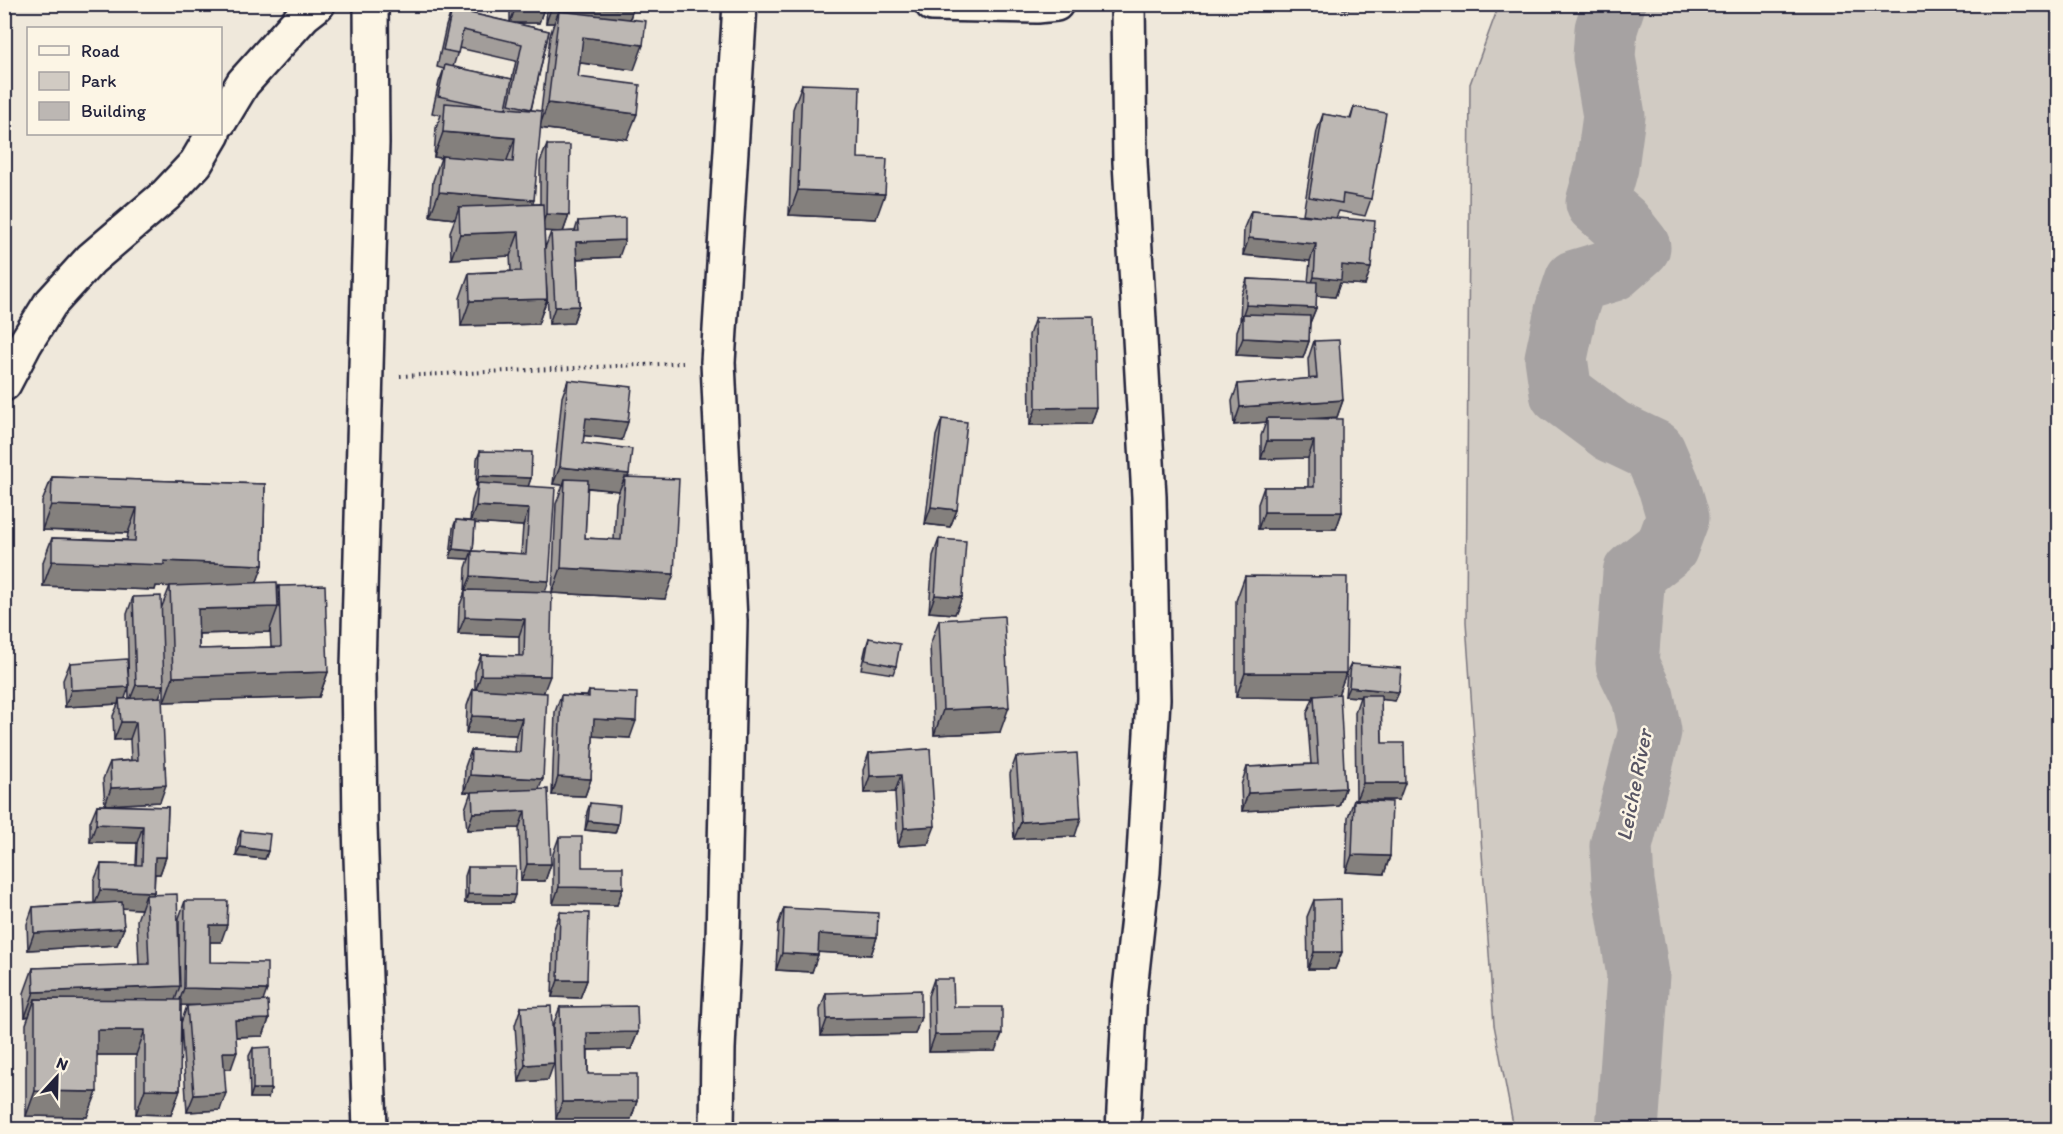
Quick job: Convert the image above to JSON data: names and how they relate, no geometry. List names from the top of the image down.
{
  "water": ["Leiche River"],
  "legend": ["Road", "Park", "Building"],
  "north": "top"
}
